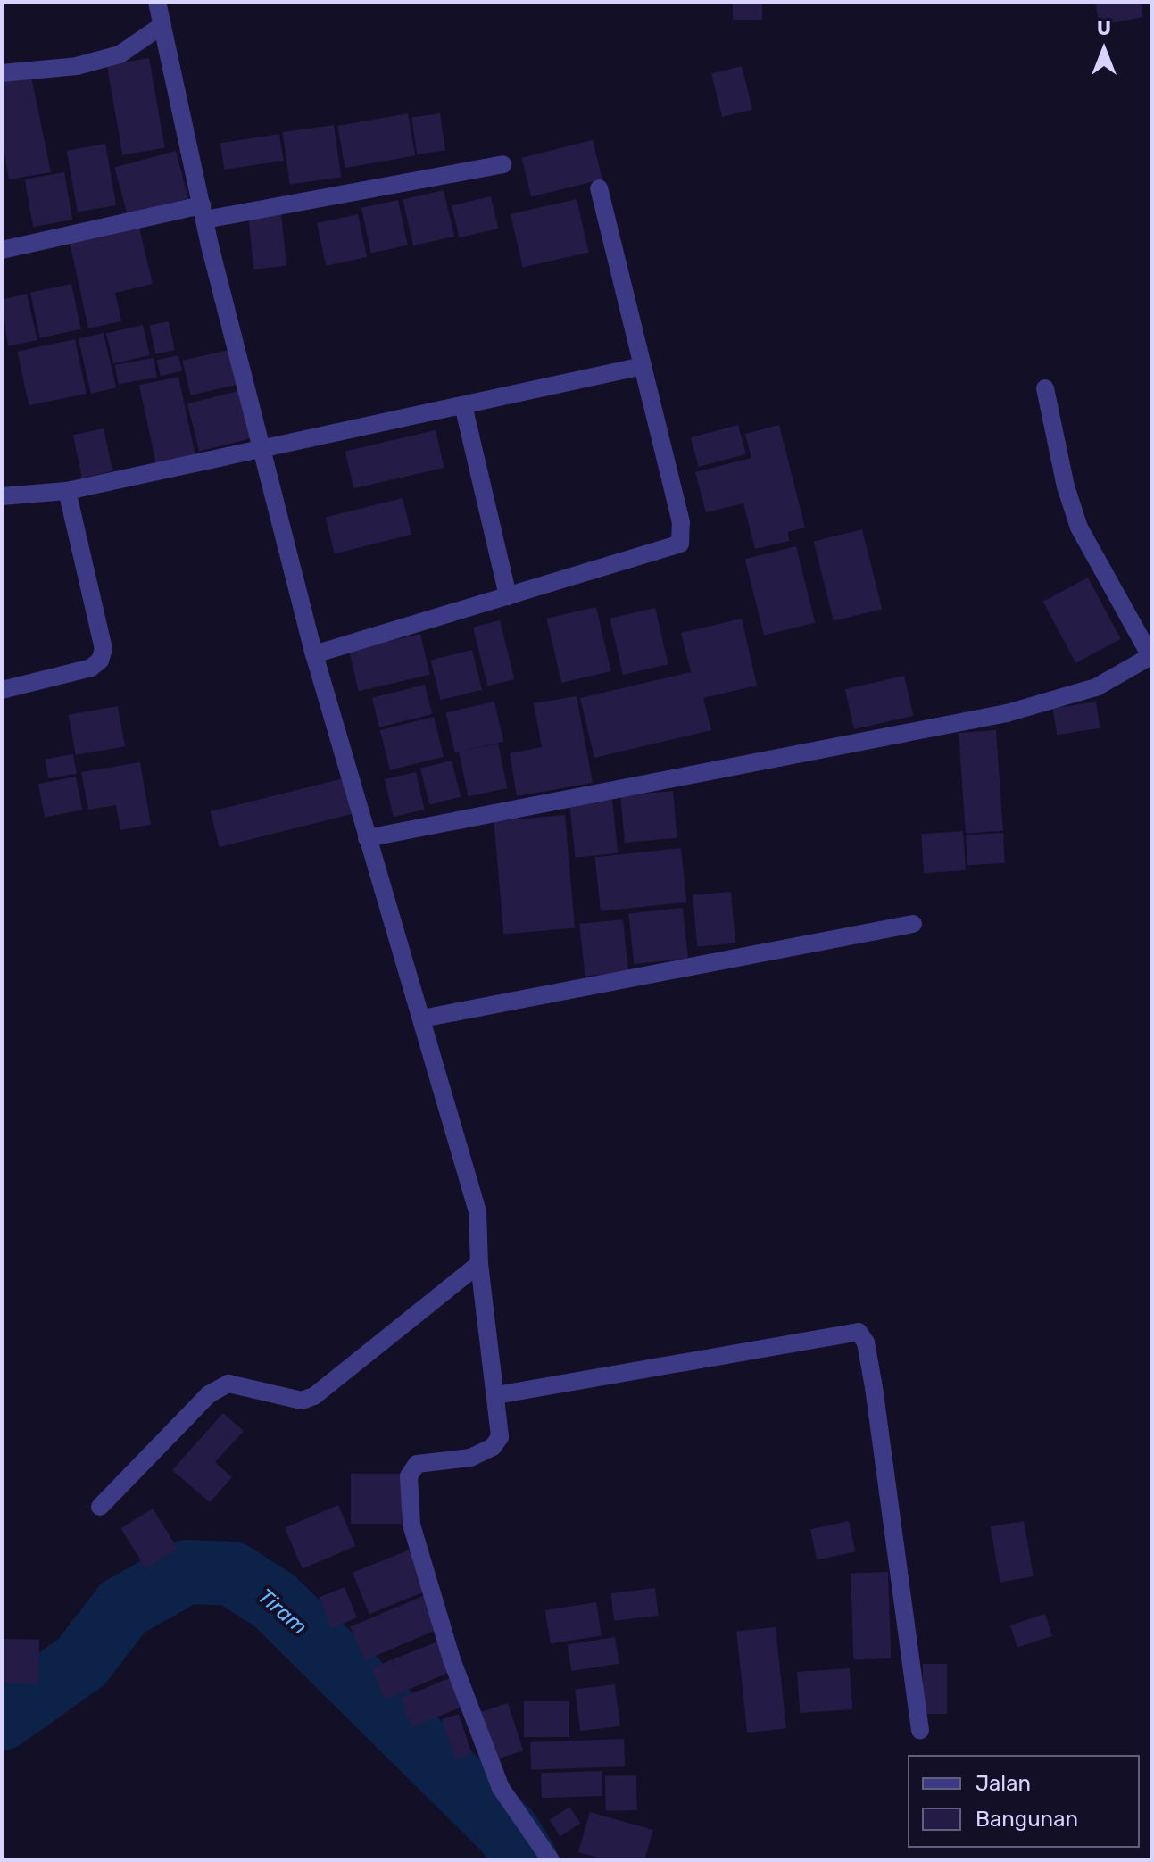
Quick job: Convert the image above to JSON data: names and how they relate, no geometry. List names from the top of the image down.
{
  "water": ["Tiram"],
  "legend": ["Jalan", "Bangunan"],
  "north": "top"
}
